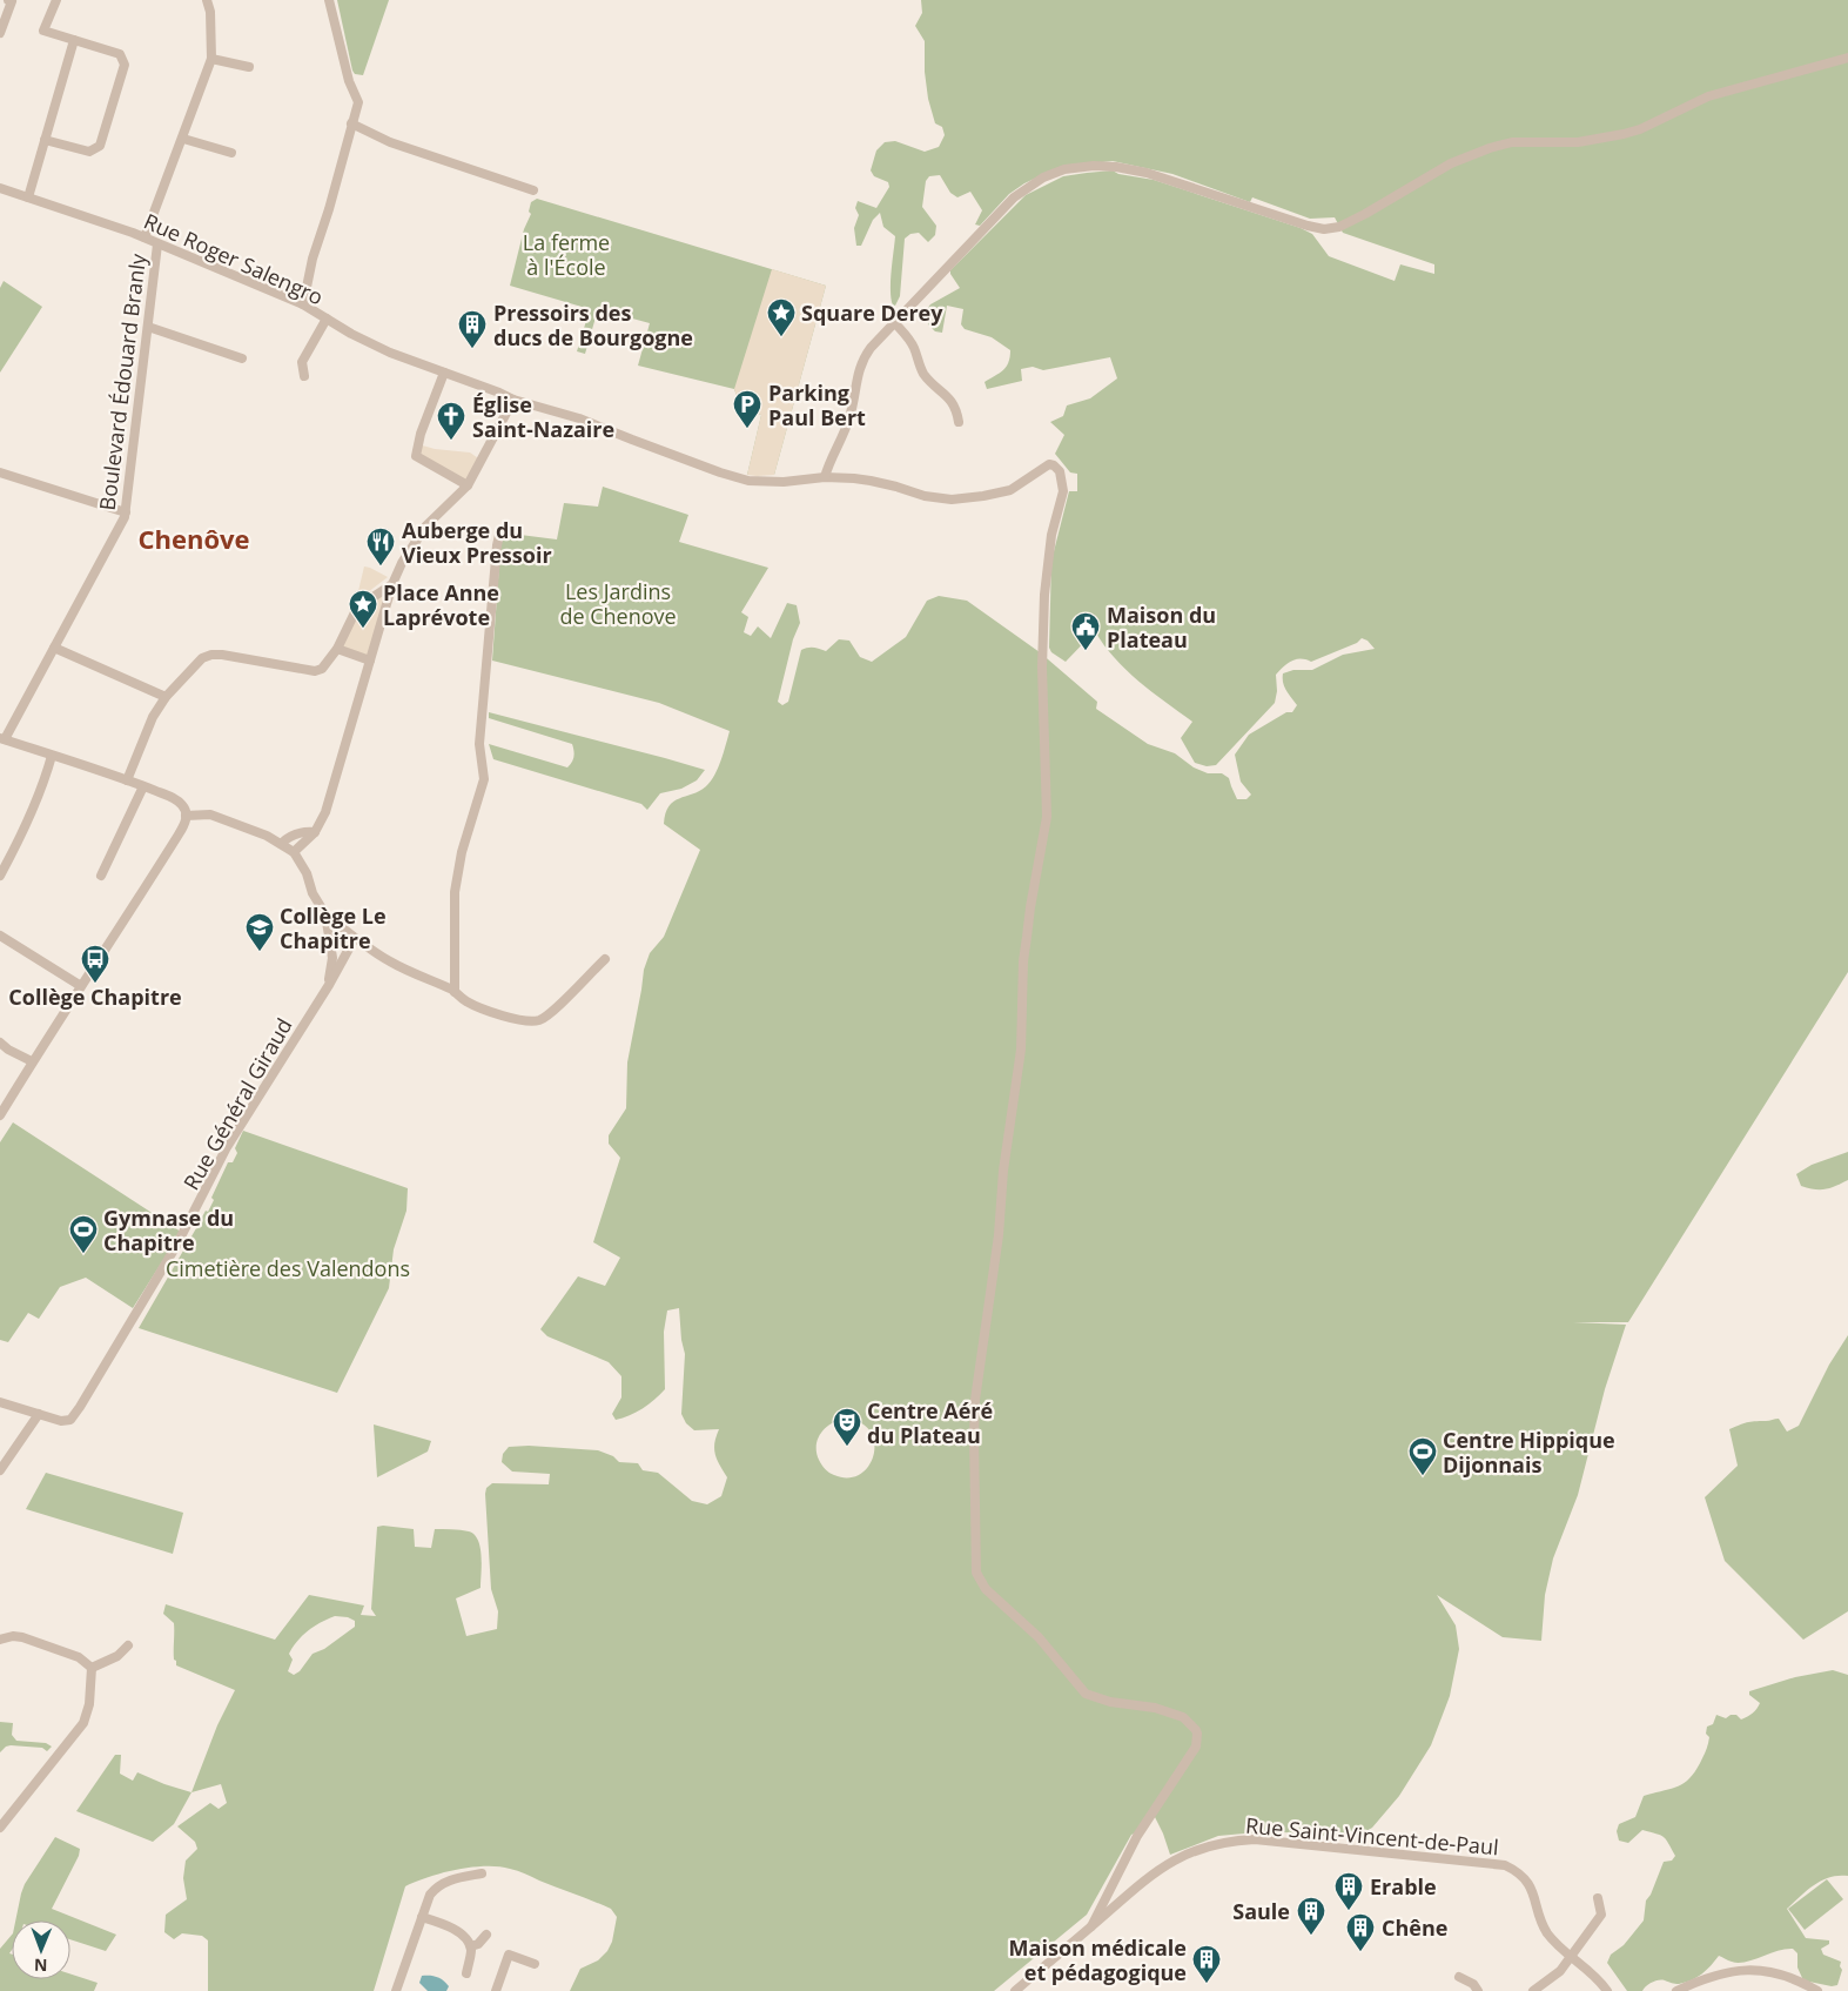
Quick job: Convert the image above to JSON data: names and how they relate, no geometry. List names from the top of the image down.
{
  "streets": {
    "street": [
      "Rue Roger Salengro",
      "Boulevard Édouard Branly",
      "Rue Général Giraud",
      "Rue Saint-Vincent-de-Paul"
    ]
  },
  "crossings": [
    ["Rue Roger Salengro", "Boulevard Édouard Branly"],
    ["Rue Roger Salengro", "Rue Saint-Vincent-de-Paul"]
  ],
  "districts": ["Chenôve"],
  "parks": ["La ferme à l'École", "Les Jardins de Chenove", "Cimetière des Valendons"],
  "places": {
    "place": ["Square Derey", "Place Anne Laprévote"],
    "building": [
      "Pressoirs des ducs de Bourgogne",
      "Erable",
      "Saule",
      "Chêne",
      "Maison médicale et pédagogique"
    ],
    "parking": ["Parking Paul Bert"],
    "church": ["Église Saint-Nazaire"],
    "restaurant": ["Auberge du Vieux Pressoir"],
    "public building": ["Maison du Plateau"],
    "school or university": ["Collège Le Chapitre"],
    "bus stop": ["Collège Chapitre"],
    "sports": ["Gymnase du Chapitre", "Centre Hippique Dijonnais"],
    "theatre": ["Centre Aéré du Plateau"]
  },
  "north": "bottom"
}
